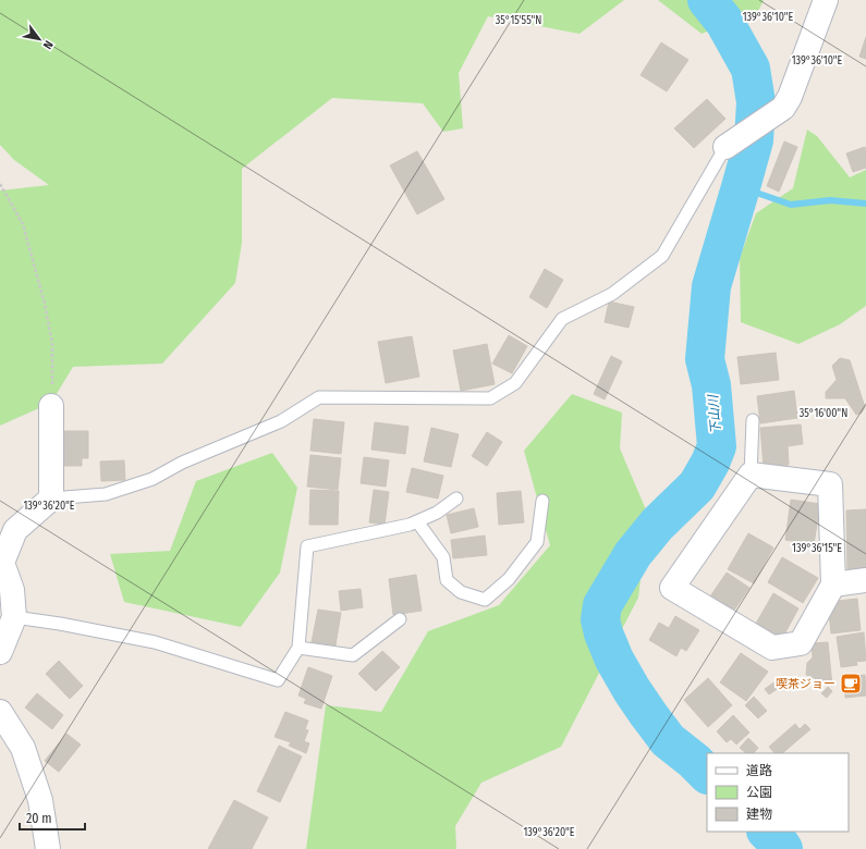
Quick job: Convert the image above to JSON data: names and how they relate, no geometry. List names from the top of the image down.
{
  "water": ["下山川"],
  "places": {
    "cafe": ["喫茶ジョー"]
  },
  "legend": ["道路", "公園", "建物"],
  "scale_bar": "20 m",
  "north": "bottom right",
  "coordinates": [
    "139°36'10\"E",
    "35°15'55\"N",
    "35°16'00\"N",
    "139°36'20\"E",
    "139°36'15\"E"
  ]
}
